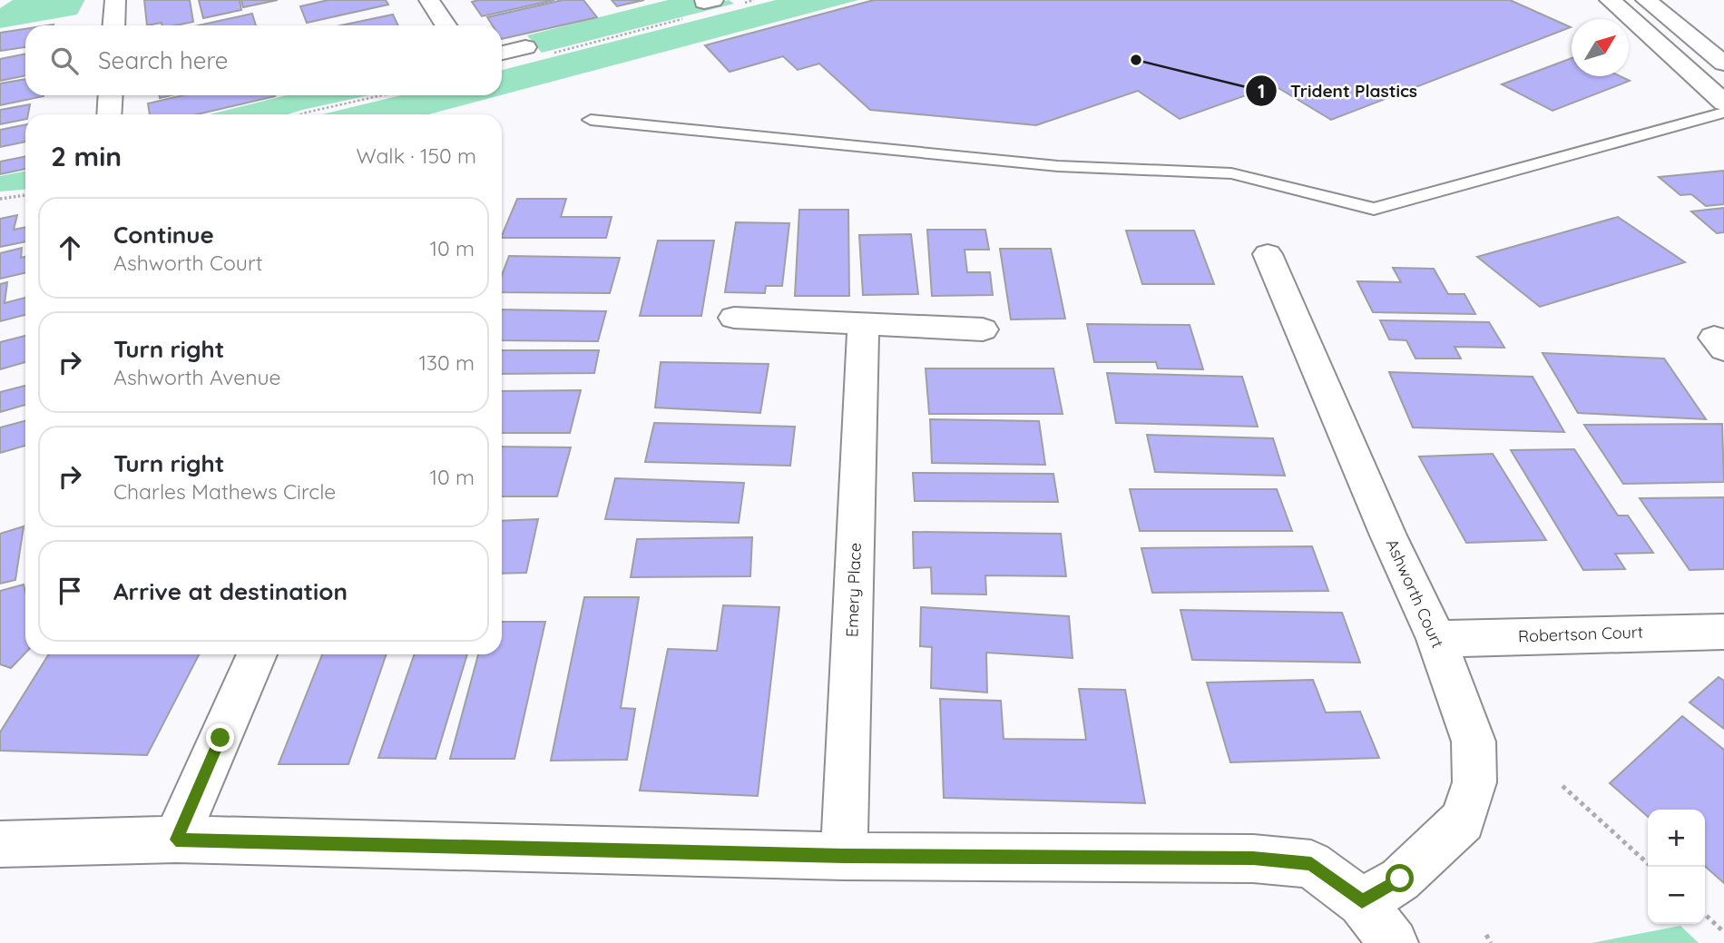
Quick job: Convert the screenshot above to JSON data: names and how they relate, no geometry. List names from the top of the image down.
{
  "streets": {
    "street": ["Emery Place", "Ashworth Court", "Robertson Court"]
  },
  "crossings": [
    ["Ashworth Court", "Robertson Court"]
  ],
  "places": ["Trident Plastics"],
  "north": "top right",
  "page": {
    "search": "Search here",
    "heading": ["2 min", "Walk · 150 m"],
    "list": [
      ["Continue", "Ashworth Court", "10 m"],
      ["Turn right", "Ashworth Avenue", "130 m"],
      ["Turn right", "Charles Mathews Circle", "10 m"],
      "Arrive at destination"
    ],
    "map_buttons": ["+", "−"]
  }
}
